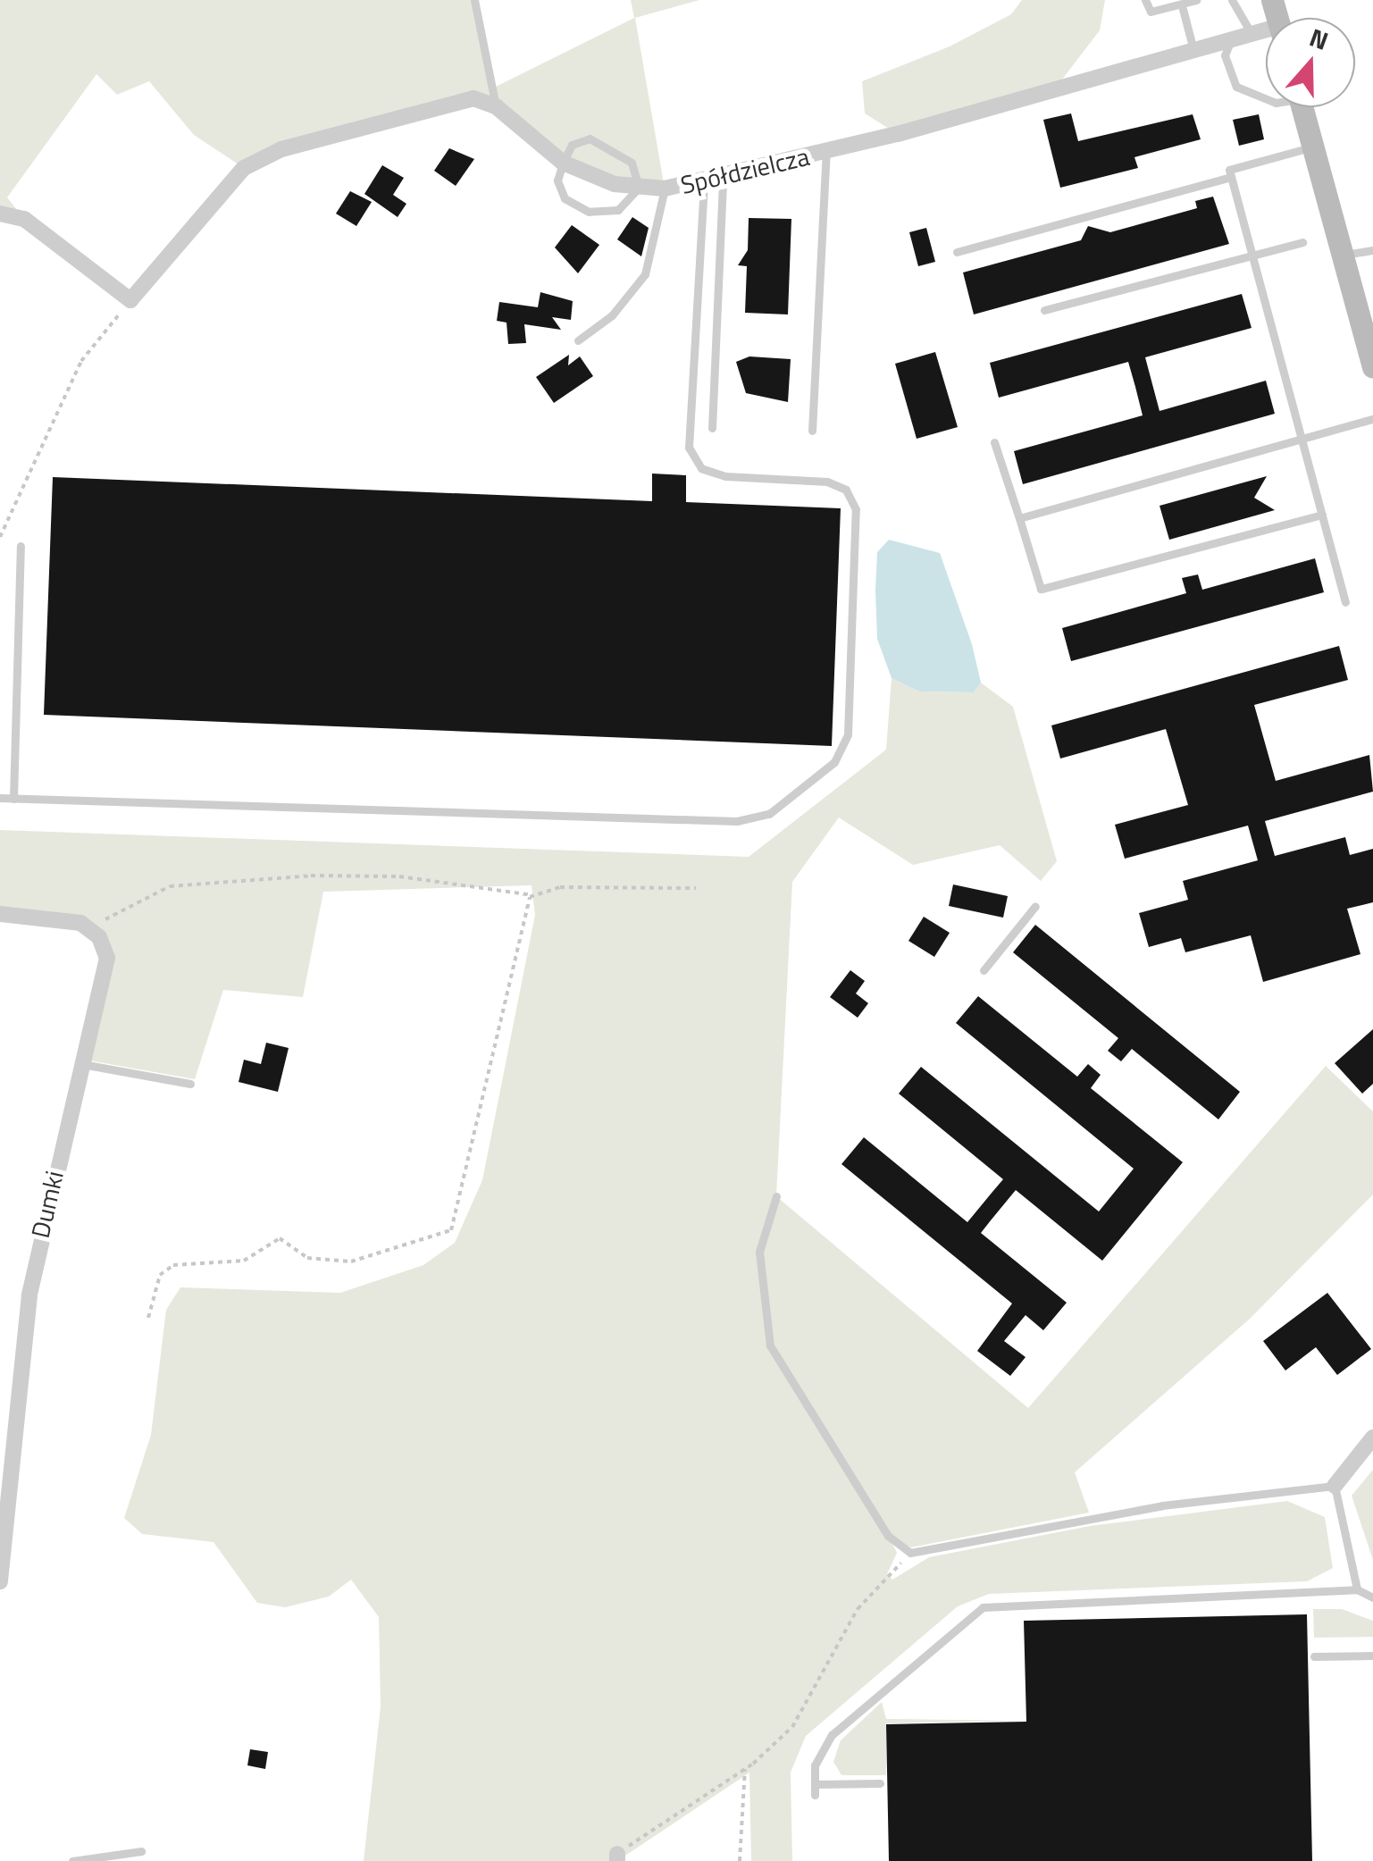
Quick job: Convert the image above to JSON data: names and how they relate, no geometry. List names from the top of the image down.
{
  "streets": {
    "street": ["Spółdzielcza", "Dumki"]
  },
  "north": "top"
}
